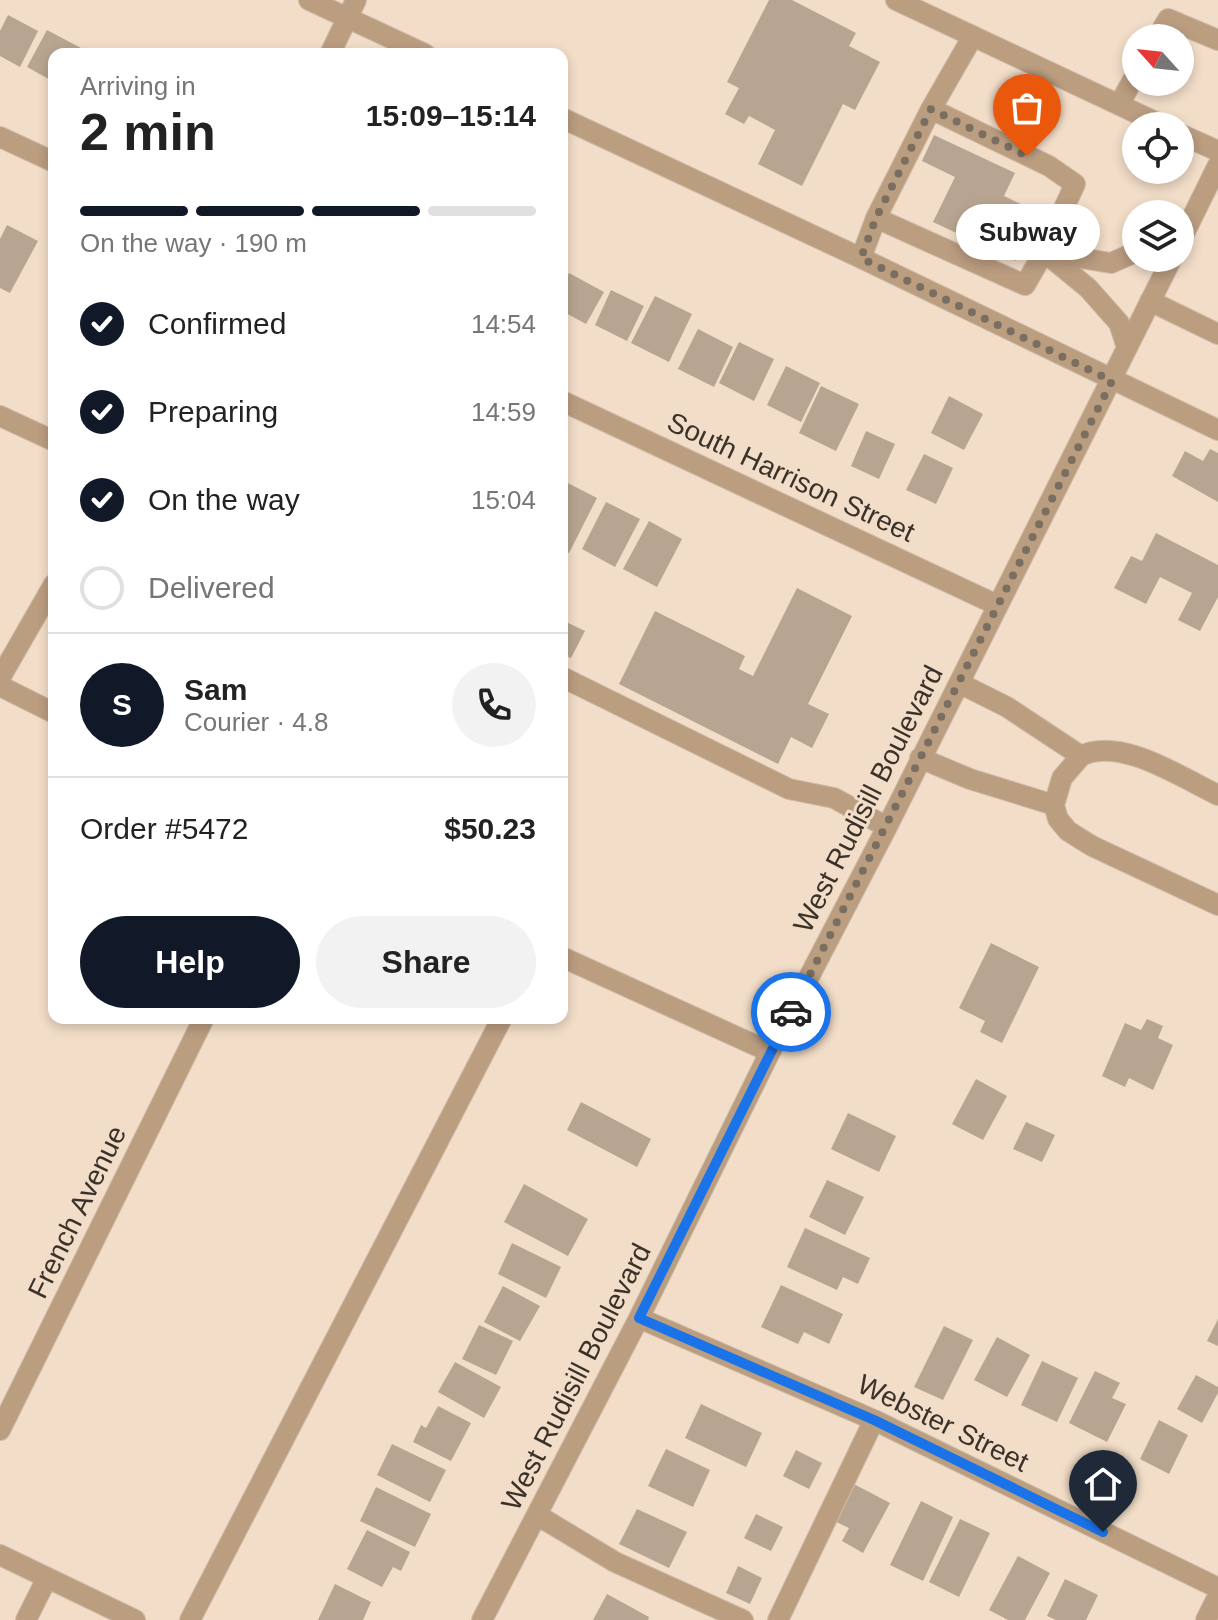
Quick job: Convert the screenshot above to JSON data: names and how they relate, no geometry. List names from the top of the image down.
{
  "streets": {
    "street": [
      "South Harrison Street",
      "West Rudisill Boulevard",
      "French Avenue",
      "Webster Street"
    ]
  },
  "crossings": [
    ["South Harrison Street", "West Rudisill Boulevard"],
    ["West Rudisill Boulevard", "Webster Street"]
  ],
  "places": ["Subway"],
  "north": "top left",
  "page": {
    "heading": ["2 min", "Arriving in", "15:09–15:14"],
    "panel": [
      "Sam",
      "Courier · 4.8",
      "Order #5472",
      "$50.23"
    ],
    "bar": "On the way · 190 m",
    "bubble": "Subway",
    "list": [
      ["Confirmed", "14:54"],
      ["Preparing", "14:59"],
      ["On the way", "15:04"],
      "Delivered"
    ],
    "round": "S",
    "buttons": ["Help", "Share"]
  }
}
